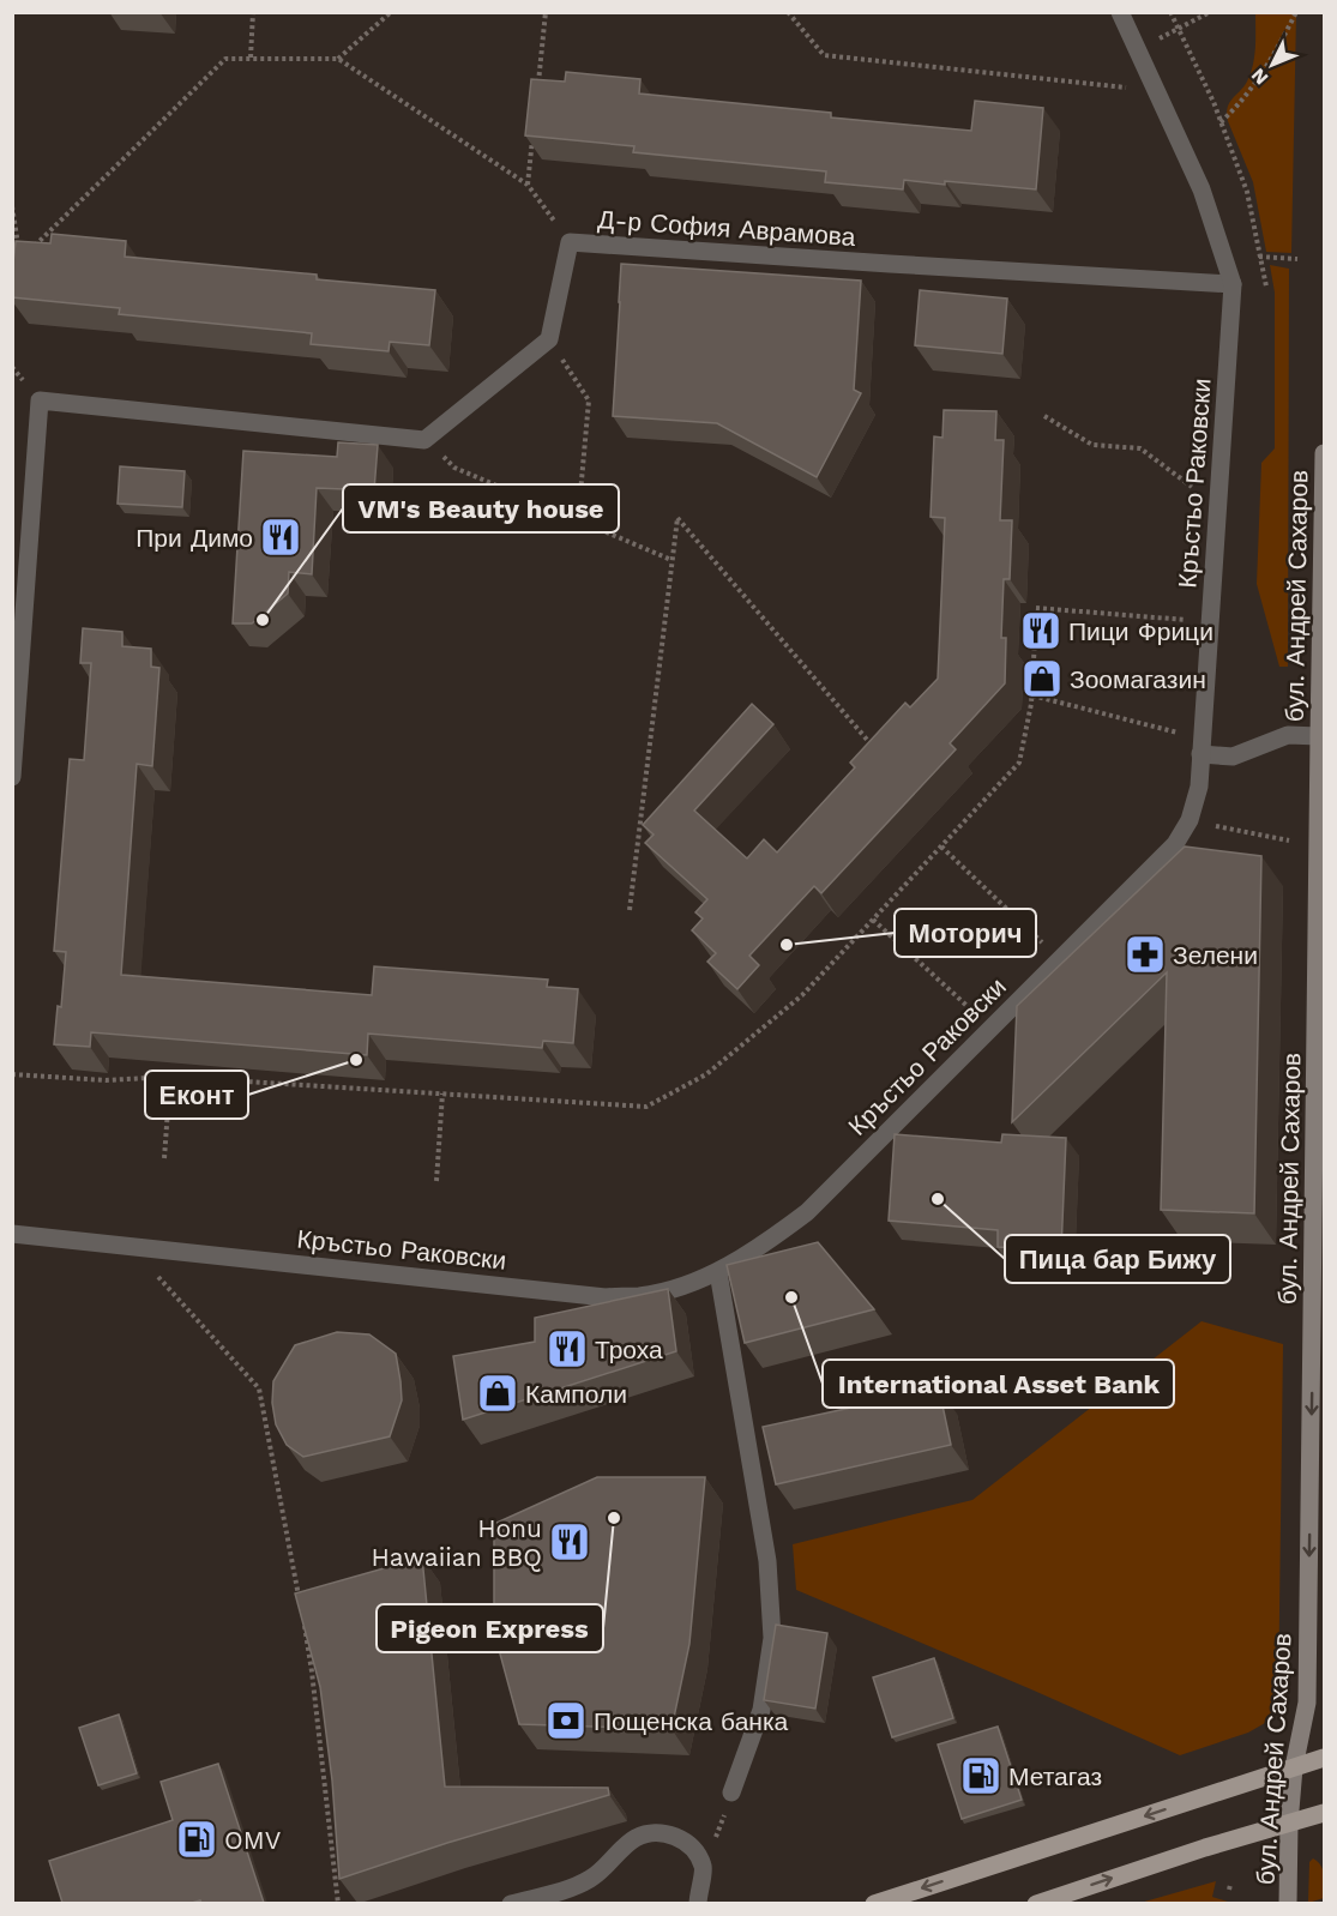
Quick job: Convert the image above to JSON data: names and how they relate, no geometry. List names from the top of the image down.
{
  "streets": {
    "main road": ["бул. Андрей Сахаров"],
    "street": ["Д-р София Аврамова", "Кръстьо Раковски"]
  },
  "crossings": [
    ["Д-р София Аврамова", "Кръстьо Раковски"]
  ],
  "one_way": ["бул. Андрей Сахаров"],
  "places": {
    "restaurant": [
      "При Димо",
      "Пици Фрици",
      "Троха",
      "Honu Hawaiian BBQ"
    ],
    "other": [
      "VM's Beauty house",
      "Моторич",
      "Еконт",
      "Пица бар Бижу",
      "International Asset Bank",
      "Pigeon Express"
    ],
    "shop": ["Зоомагазин", "Камполи"],
    "pharmacy": ["Зелени"],
    "bank": ["Пощенска банка"],
    "fuel station": ["Метагаз", "OMV"]
  },
  "north": "bottom left"
}
